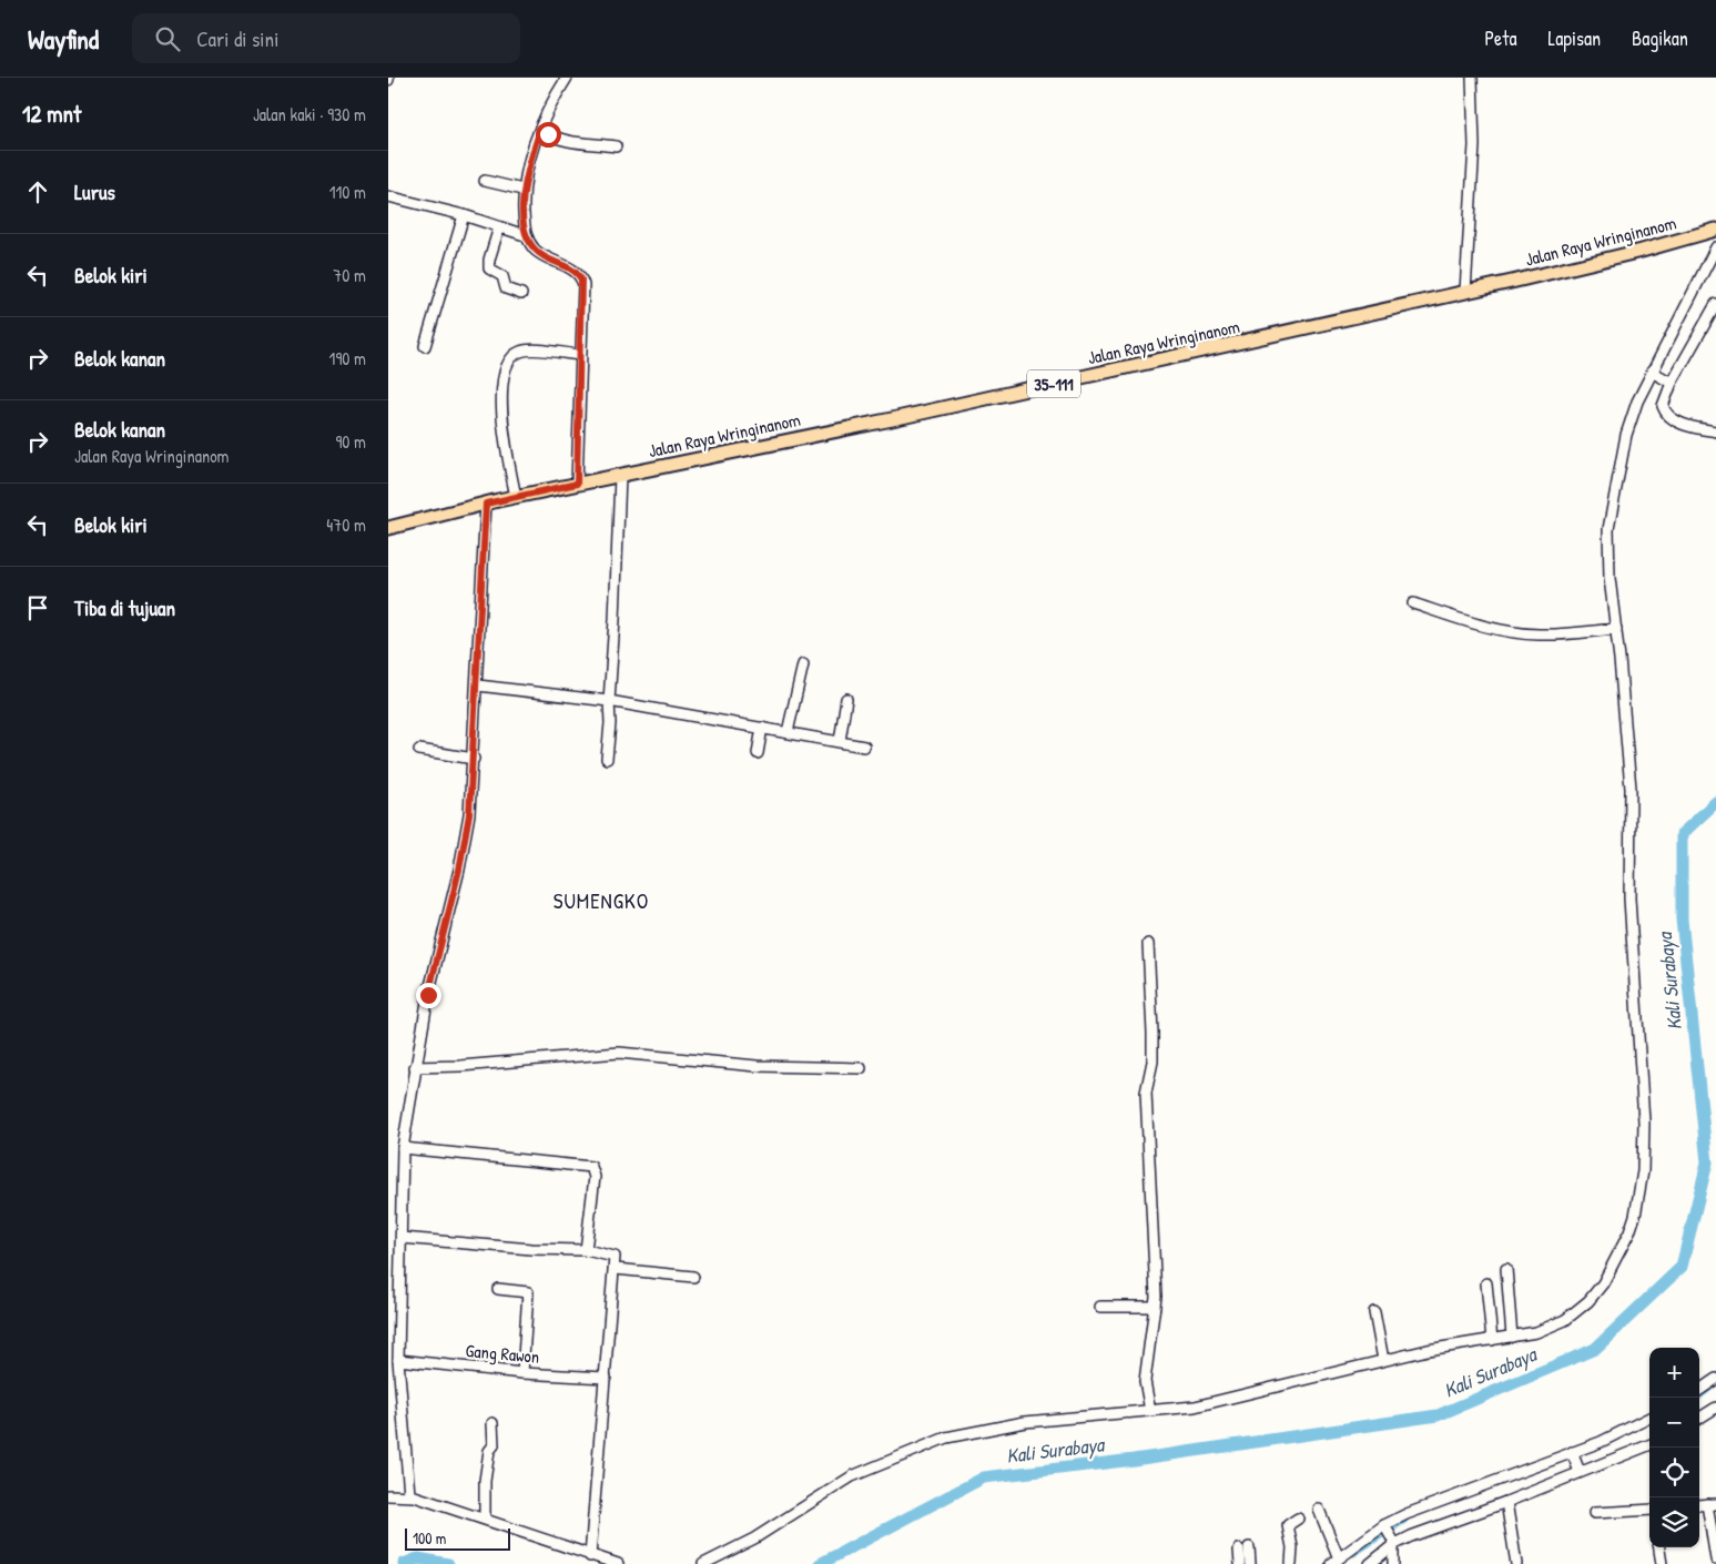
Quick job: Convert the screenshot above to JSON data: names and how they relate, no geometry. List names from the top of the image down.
{
  "streets": {
    "main road": ["Jalan Raya Wringinanom", "35-111"],
    "street": ["Gang Rawon"]
  },
  "districts": ["SUMENGKO"],
  "water": ["Kali Surabaya"],
  "scale_bar": "100 m",
  "page": {
    "header": "Wayfind",
    "search": "Cari di sini",
    "nav": ["Peta", "Lapisan", "Bagikan"],
    "heading": ["12 mnt", "Jalan kaki · 930 m"],
    "list": [
      ["Lurus", "110 m"],
      ["Belok kiri", "70 m"],
      ["Belok kanan", "190 m"],
      ["Belok kanan", "Jalan Raya Wringinanom", "90 m"],
      ["Belok kiri", "470 m"],
      "Tiba di tujuan"
    ],
    "map_buttons": ["+", "−"],
    "scale": "100 m"
  }
}
